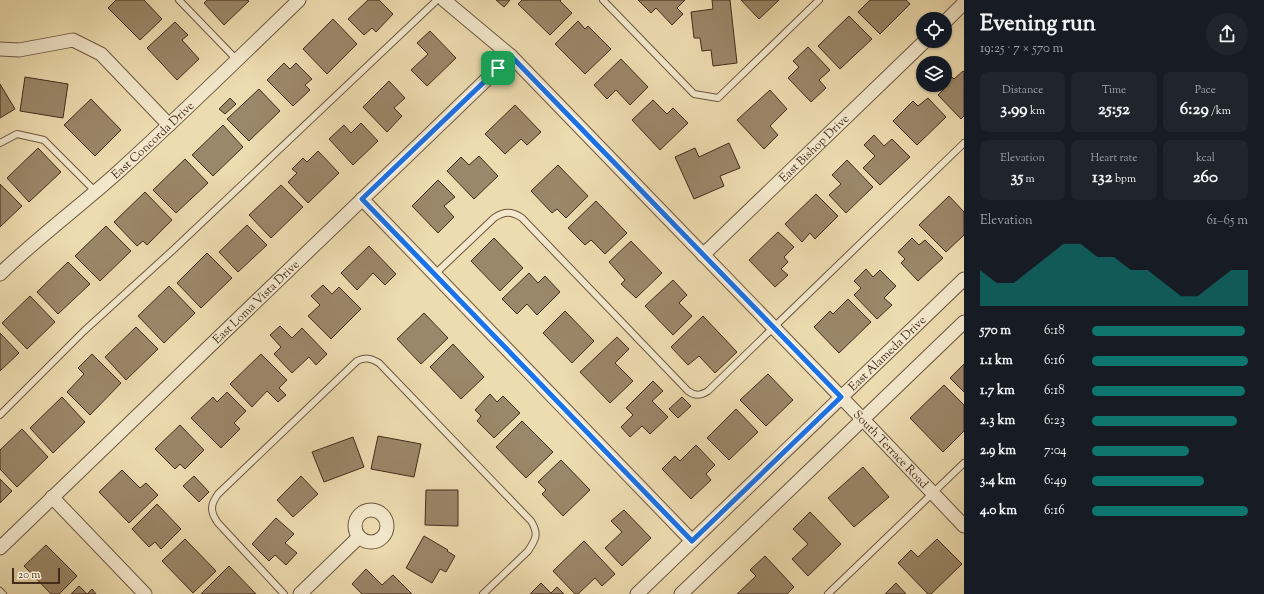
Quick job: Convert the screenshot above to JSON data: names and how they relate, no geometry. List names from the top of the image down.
{
  "streets": {
    "street": [
      "East Concorda Drive",
      "East Bishop Drive",
      "East Loma Vista Drive",
      "East Alameda Drive",
      "South Terrace Road"
    ]
  },
  "crossings": [
    ["East Bishop Drive", "South Terrace Road"],
    ["East Loma Vista Drive", "South Terrace Road"],
    ["East Alameda Drive", "South Terrace Road"]
  ],
  "scale_bar": "20 m",
  "page": {
    "heading": ["Evening run", "19:25 · 7 × 570 m"],
    "stats": [
      ["Distance", "3.99 km"],
      ["Time", "25:52"],
      ["Pace", "6:29 /km"],
      ["Elevation", "35 m"],
      ["Heart rate", "132 bpm"],
      ["kcal", "260"]
    ],
    "chart": ["Elevation", "61–65 m"],
    "list": [
      {
        "name": "570 m",
        "note": "6:18"
      },
      {
        "name": "1.1 km",
        "note": "6:16"
      },
      {
        "name": "1.7 km",
        "note": "6:18"
      },
      {
        "name": "2.3 km",
        "note": "6:23"
      },
      {
        "name": "2.9 km",
        "note": "7:04"
      },
      {
        "name": "3.4 km",
        "note": "6:49"
      },
      {
        "name": "4.0 km",
        "note": "6:16"
      }
    ],
    "scale": "20 m"
  }
}
